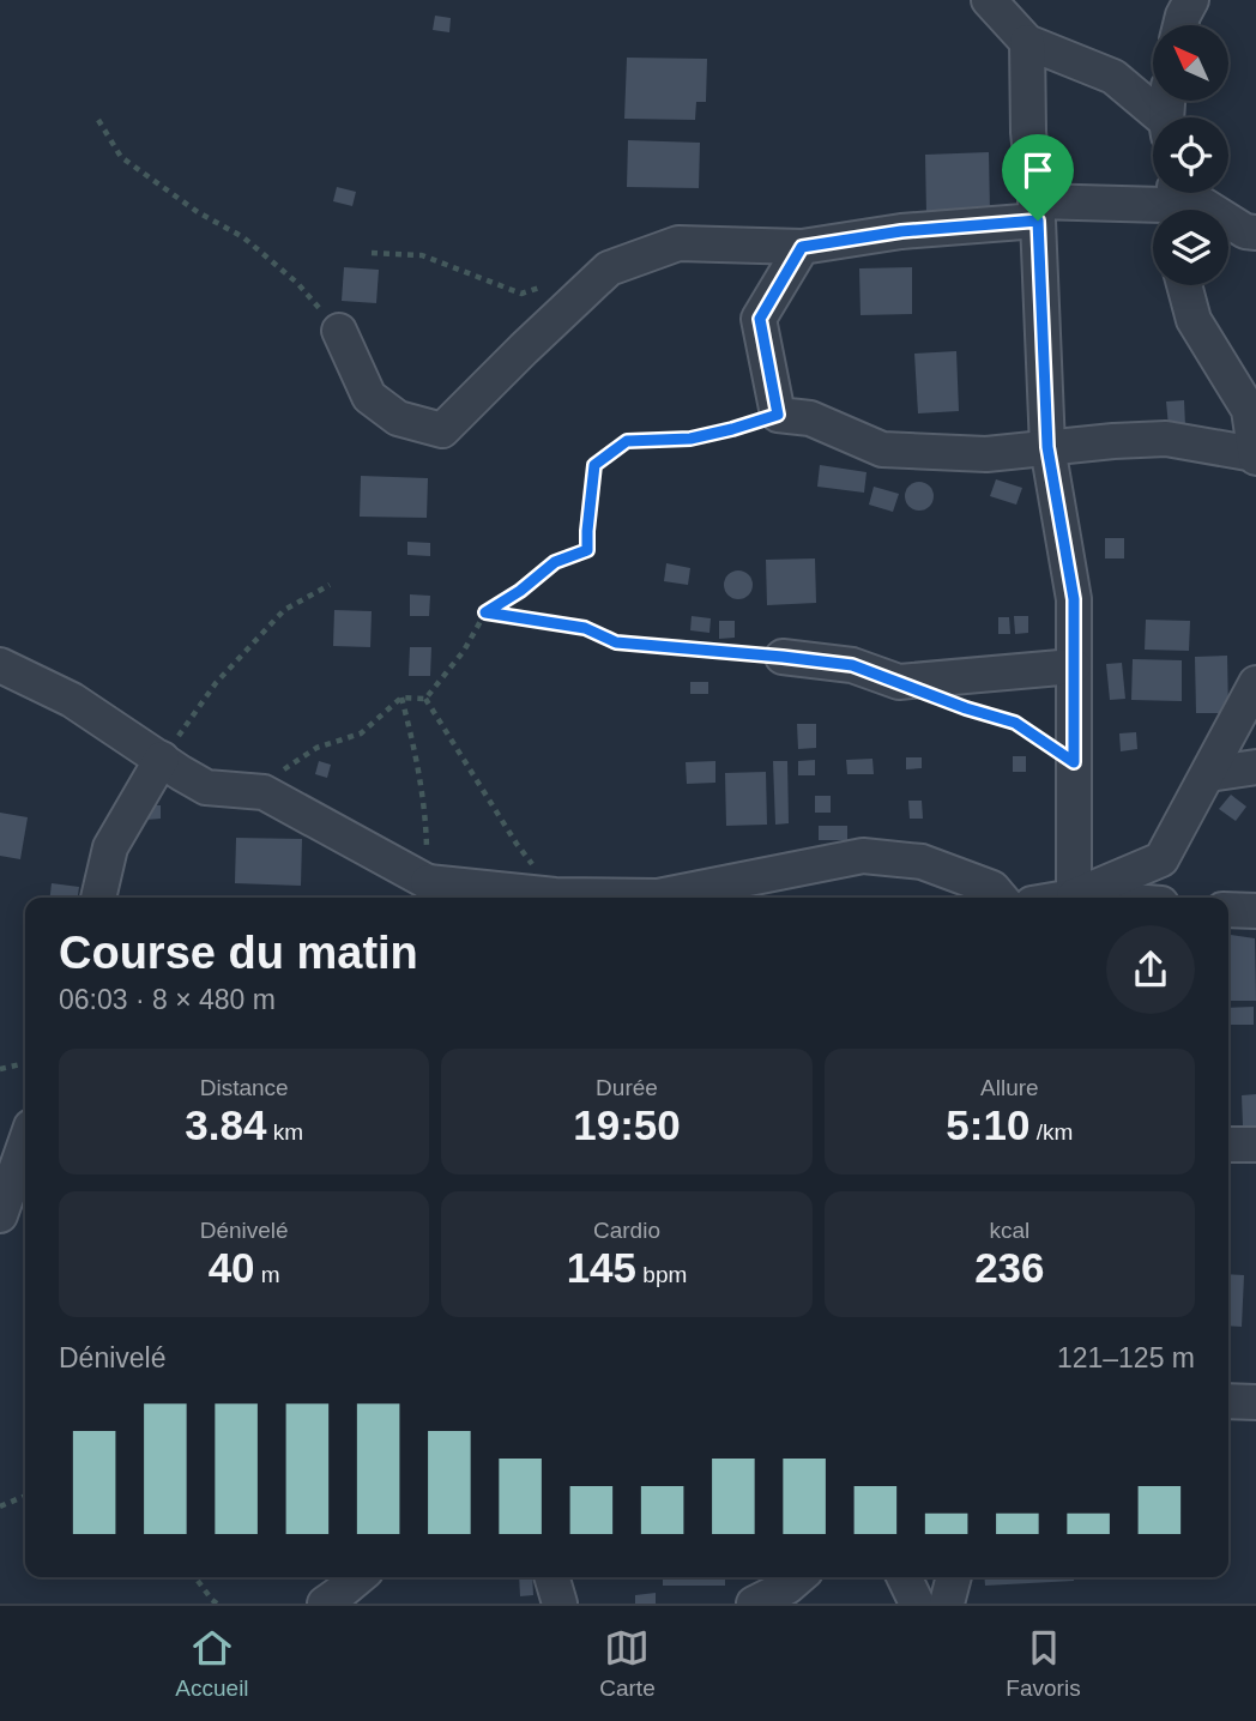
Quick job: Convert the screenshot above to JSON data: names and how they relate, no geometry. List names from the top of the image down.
{
  "north": "top left",
  "page": {
    "heading": ["Course du matin", "06:03 · 8 × 480 m"],
    "stats": [
      ["Distance", "3.84 km"],
      ["Durée", "19:50"],
      ["Allure", "5:10 /km"],
      ["Dénivelé", "40 m"],
      ["Cardio", "145 bpm"],
      ["kcal", "236"]
    ],
    "chart": ["Dénivelé", "121–125 m"],
    "tabs": ["Accueil", "Carte", "Favoris"]
  }
}
